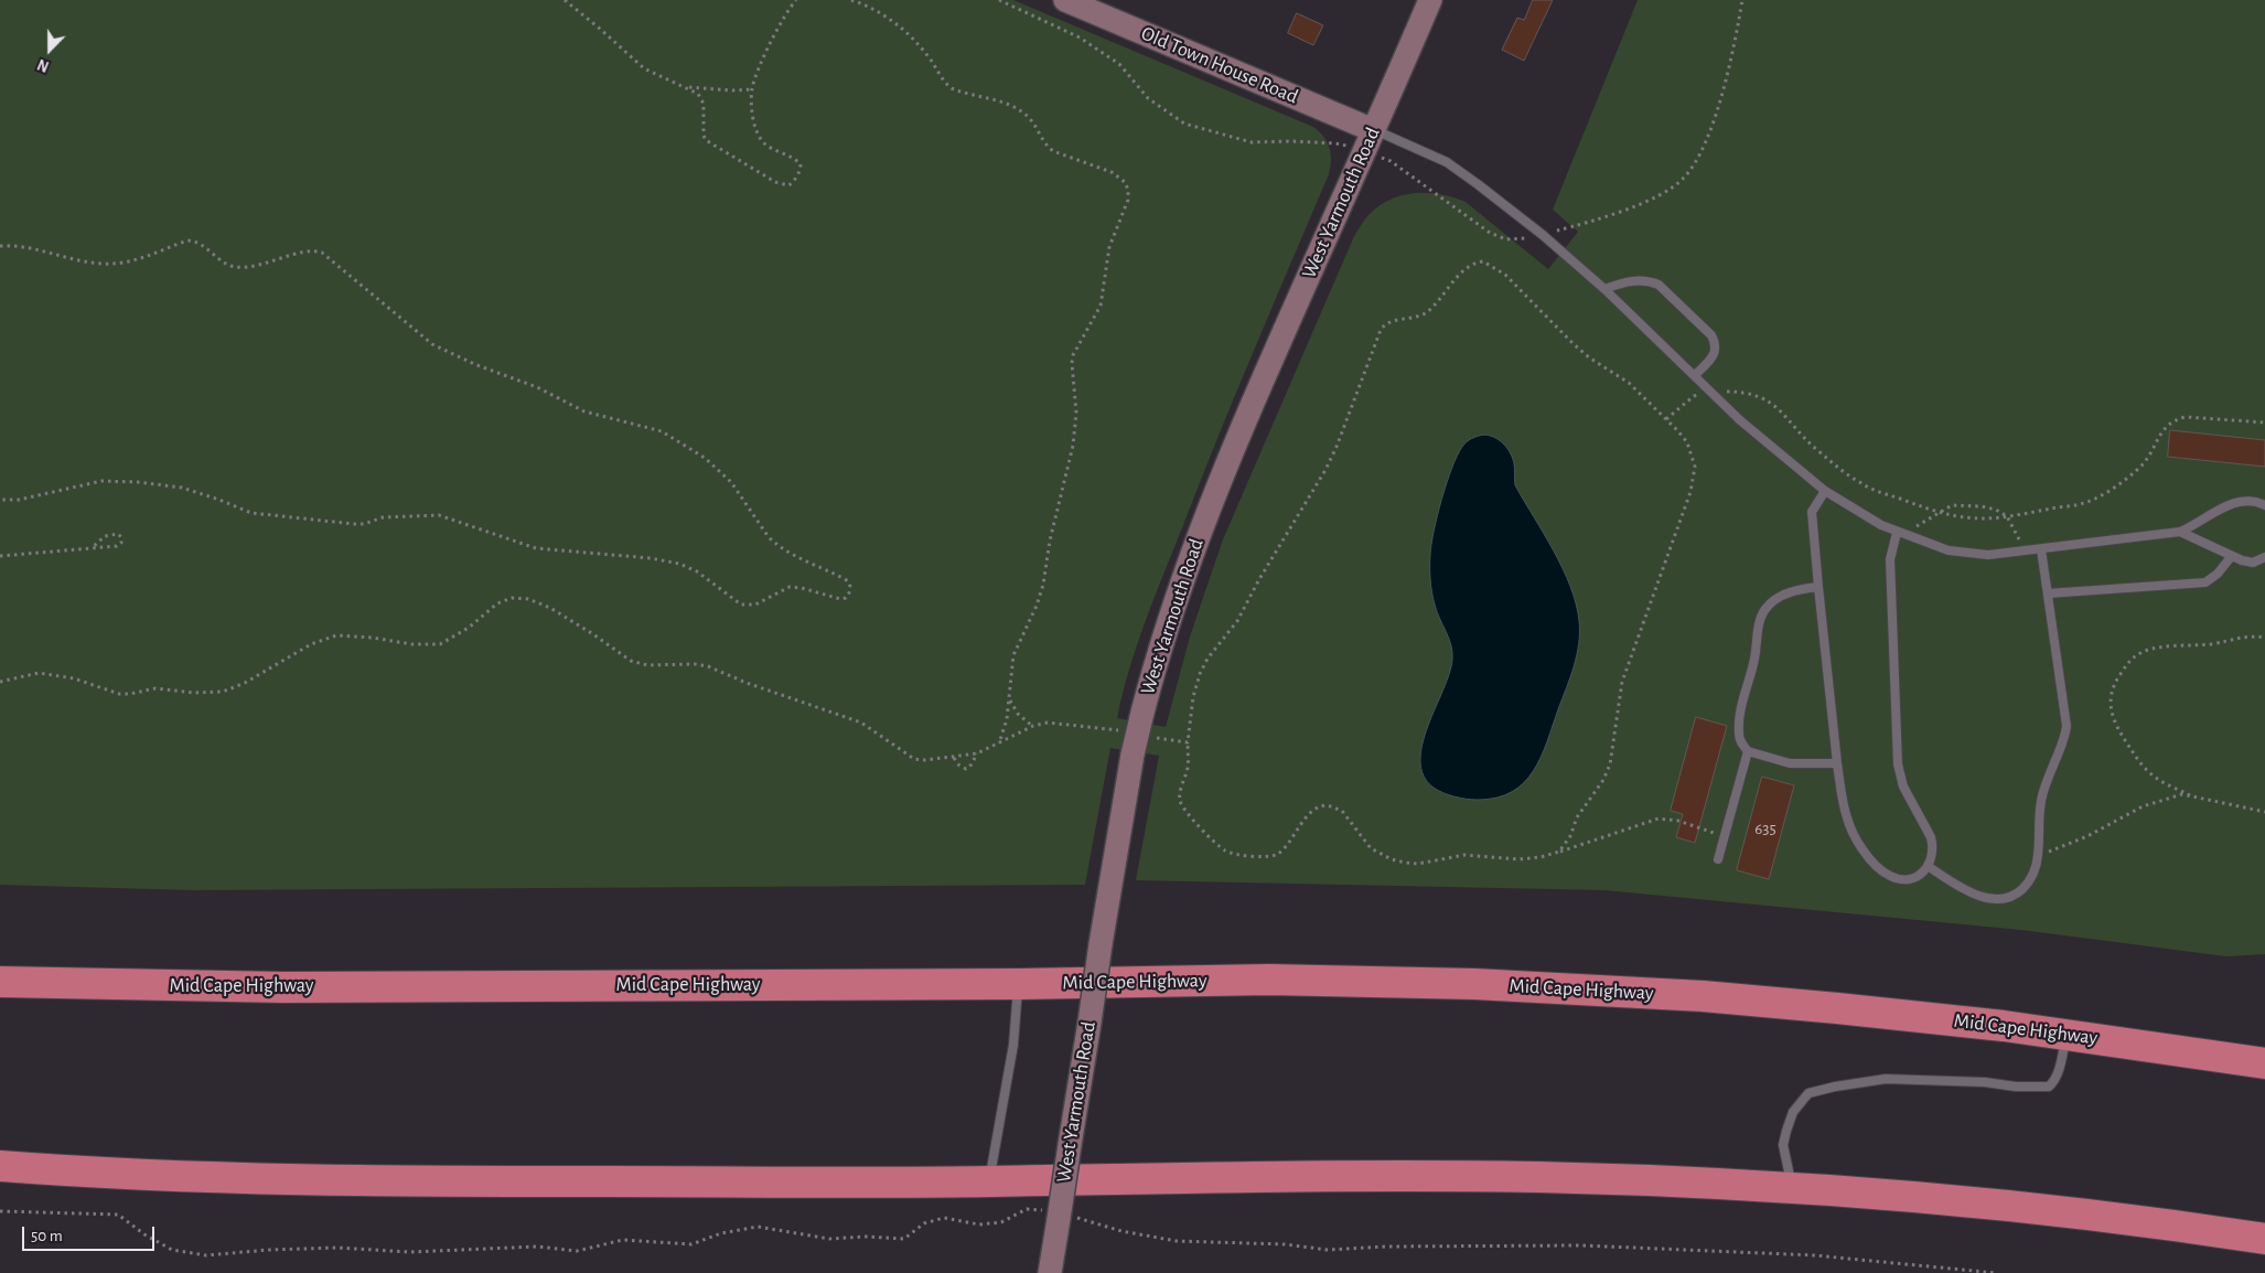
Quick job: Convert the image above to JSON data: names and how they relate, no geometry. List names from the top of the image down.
{
  "streets": {
    "highway": ["Mid Cape Highway"],
    "main road": ["Old Town House Road", "West Yarmouth Road"]
  },
  "crossings": [
    ["Old Town House Road", "West Yarmouth Road"]
  ],
  "house_numbers": ["635"],
  "scale_bar": "50 m",
  "north": "bottom"
}
